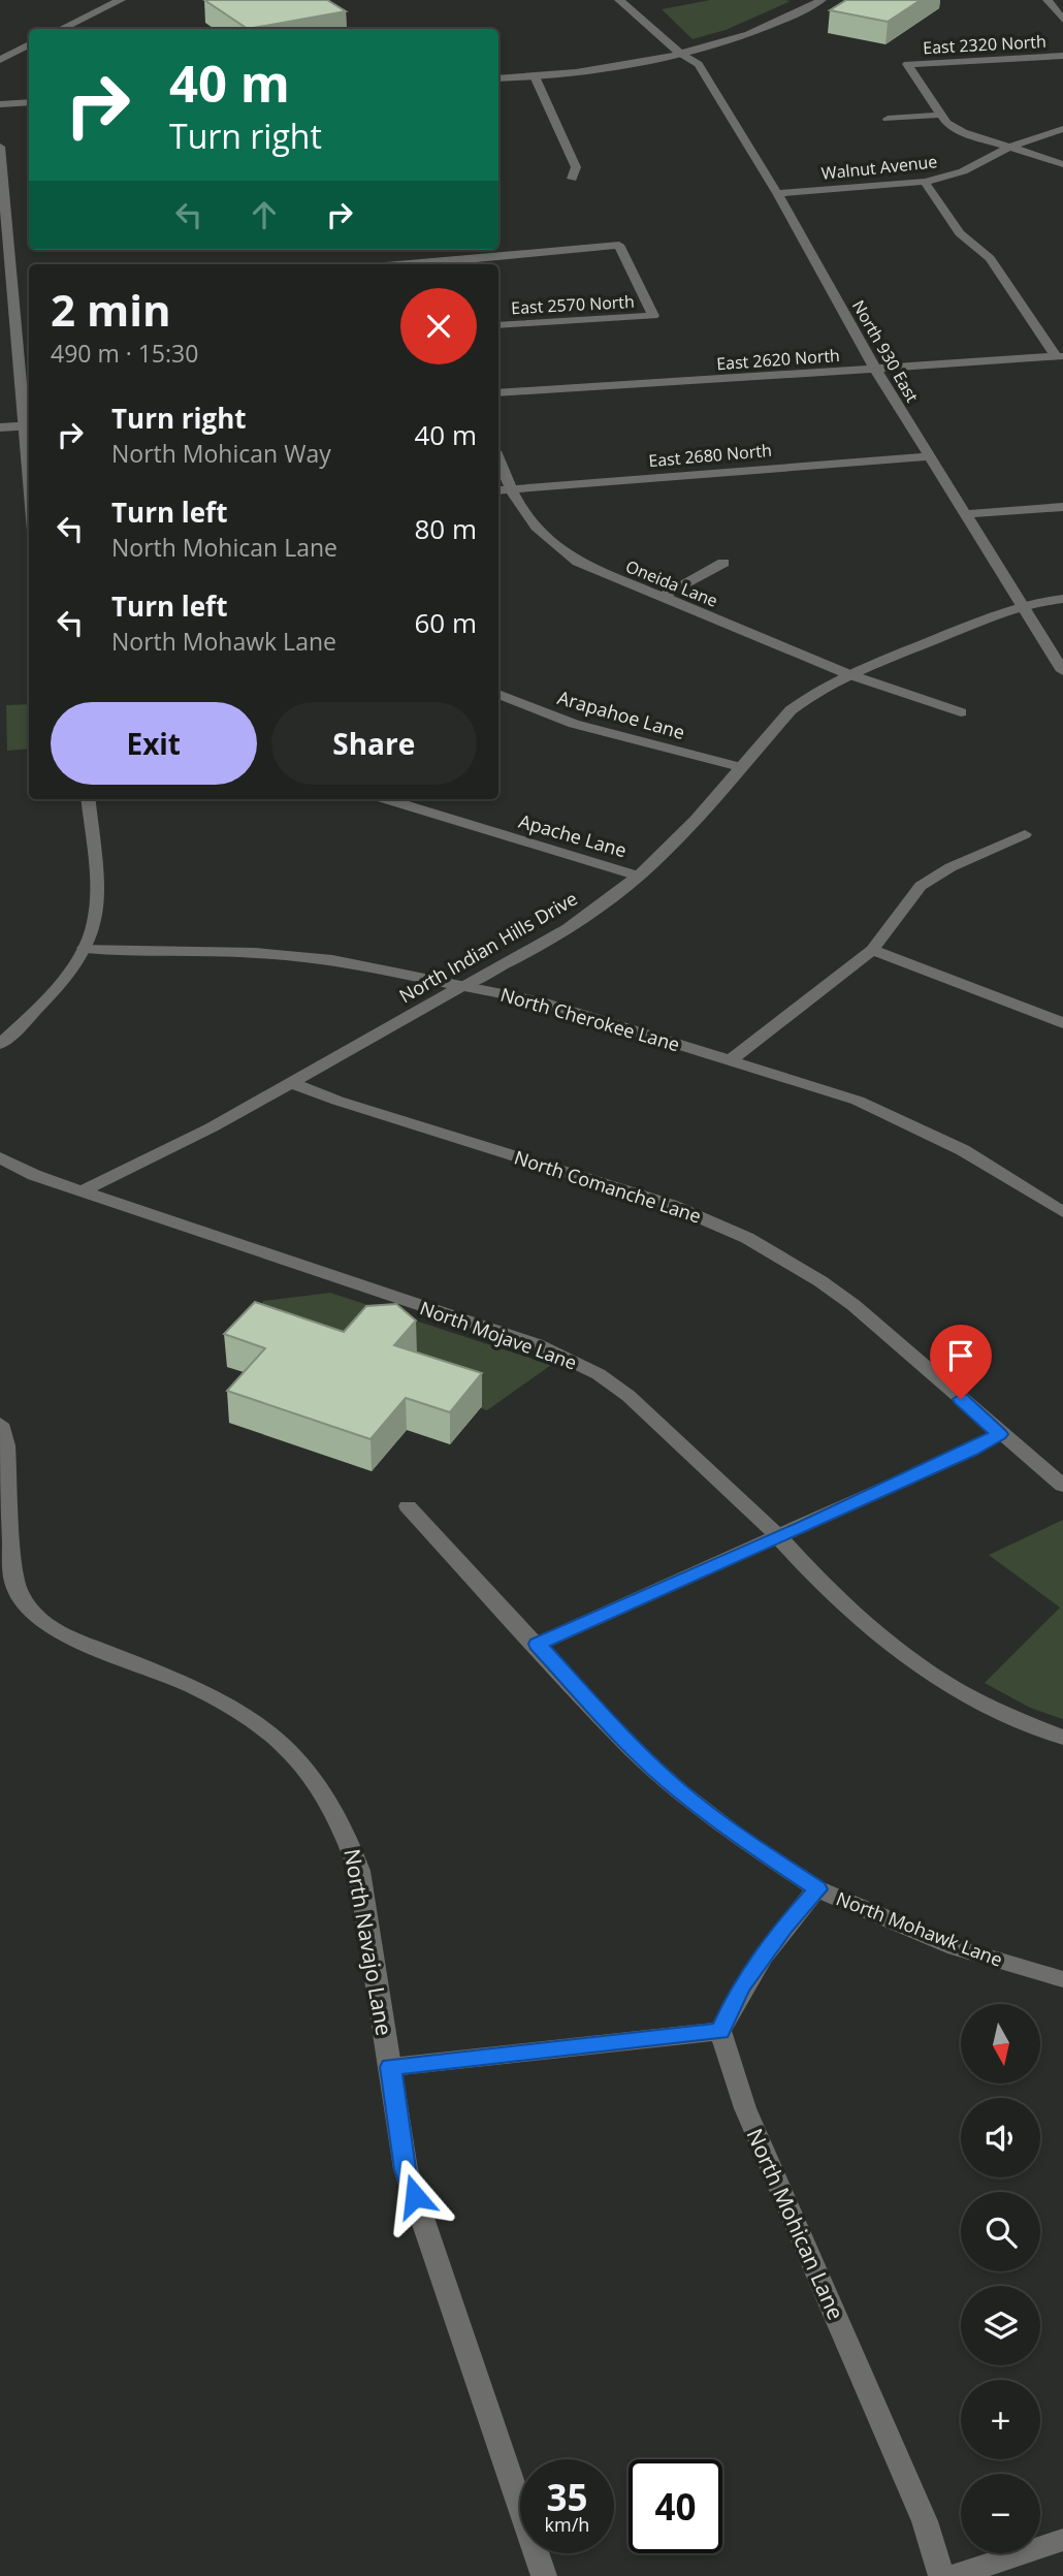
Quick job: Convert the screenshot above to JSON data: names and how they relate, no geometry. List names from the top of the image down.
{
  "streets": {
    "street": [
      "East 2320 North",
      "Walnut Avenue",
      "East 2570 North",
      "North 930 East",
      "East 2620 North",
      "East 2680 North",
      "Oneida Lane",
      "Arapahoe Lane",
      "Apache Lane",
      "North Indian Hills Drive",
      "North Cherokee Lane",
      "North Comanche Lane",
      "North Mojave Lane",
      "North Mohawk Lane",
      "North Navajo Lane",
      "North Mohican Lane"
    ]
  },
  "crossings": [
    ["Walnut Avenue", "North 930 East"],
    ["North 930 East", "East 2620 North"],
    ["North 930 East", "East 2680 North"],
    ["North 930 East", "North Indian Hills Drive"],
    ["East 2680 North", "Oneida Lane"],
    ["Oneida Lane", "North Indian Hills Drive"],
    ["Arapahoe Lane", "North Indian Hills Drive"],
    ["Apache Lane", "North Indian Hills Drive"],
    ["North Indian Hills Drive", "North Cherokee Lane"],
    ["North Indian Hills Drive", "North Comanche Lane"],
    ["North Indian Hills Drive", "North Mojave Lane"]
  ],
  "north": "bottom",
  "page": {
    "turn": ["40 m", "Turn right"],
    "heading": ["2 min", "490 m · 15:30"],
    "list": [
      {
        "name": "Turn right",
        "note": "North Mohican Way",
        "value": "40 m"
      },
      {
        "name": "Turn left",
        "note": "North Mohican Lane",
        "value": "80 m"
      },
      {
        "name": "Turn left",
        "note": "North Mohawk Lane",
        "value": "60 m"
      }
    ],
    "buttons": ["Exit", "Share"],
    "map_buttons": ["+", "−"],
    "speed": "35 km/h",
    "limit": "40"
  }
}
